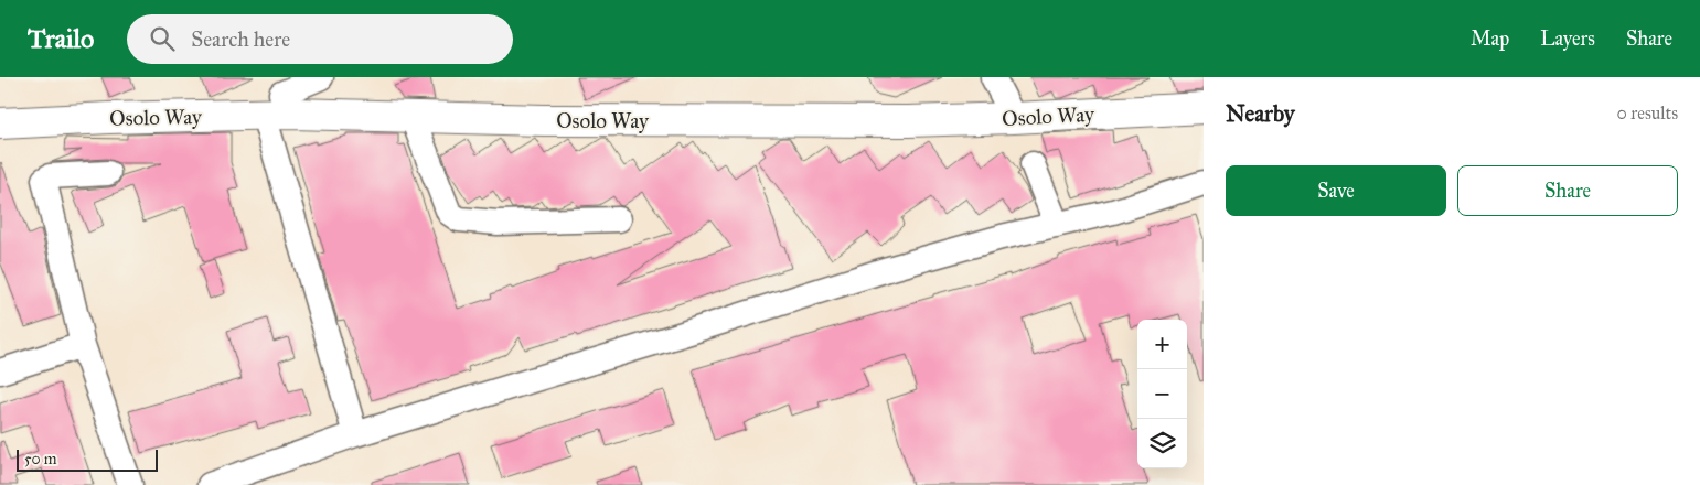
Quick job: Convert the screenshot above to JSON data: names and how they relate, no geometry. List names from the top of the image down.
{
  "streets": {
    "main road": ["Osolo Way"]
  },
  "scale_bar": "50 m",
  "page": {
    "header": "Trailo",
    "search": "Search here",
    "nav": ["Map", "Layers", "Share"],
    "heading": ["Nearby", "0 results"],
    "buttons": ["Save", "Share"],
    "map_buttons": ["+", "−"],
    "scale": "50 m"
  }
}
